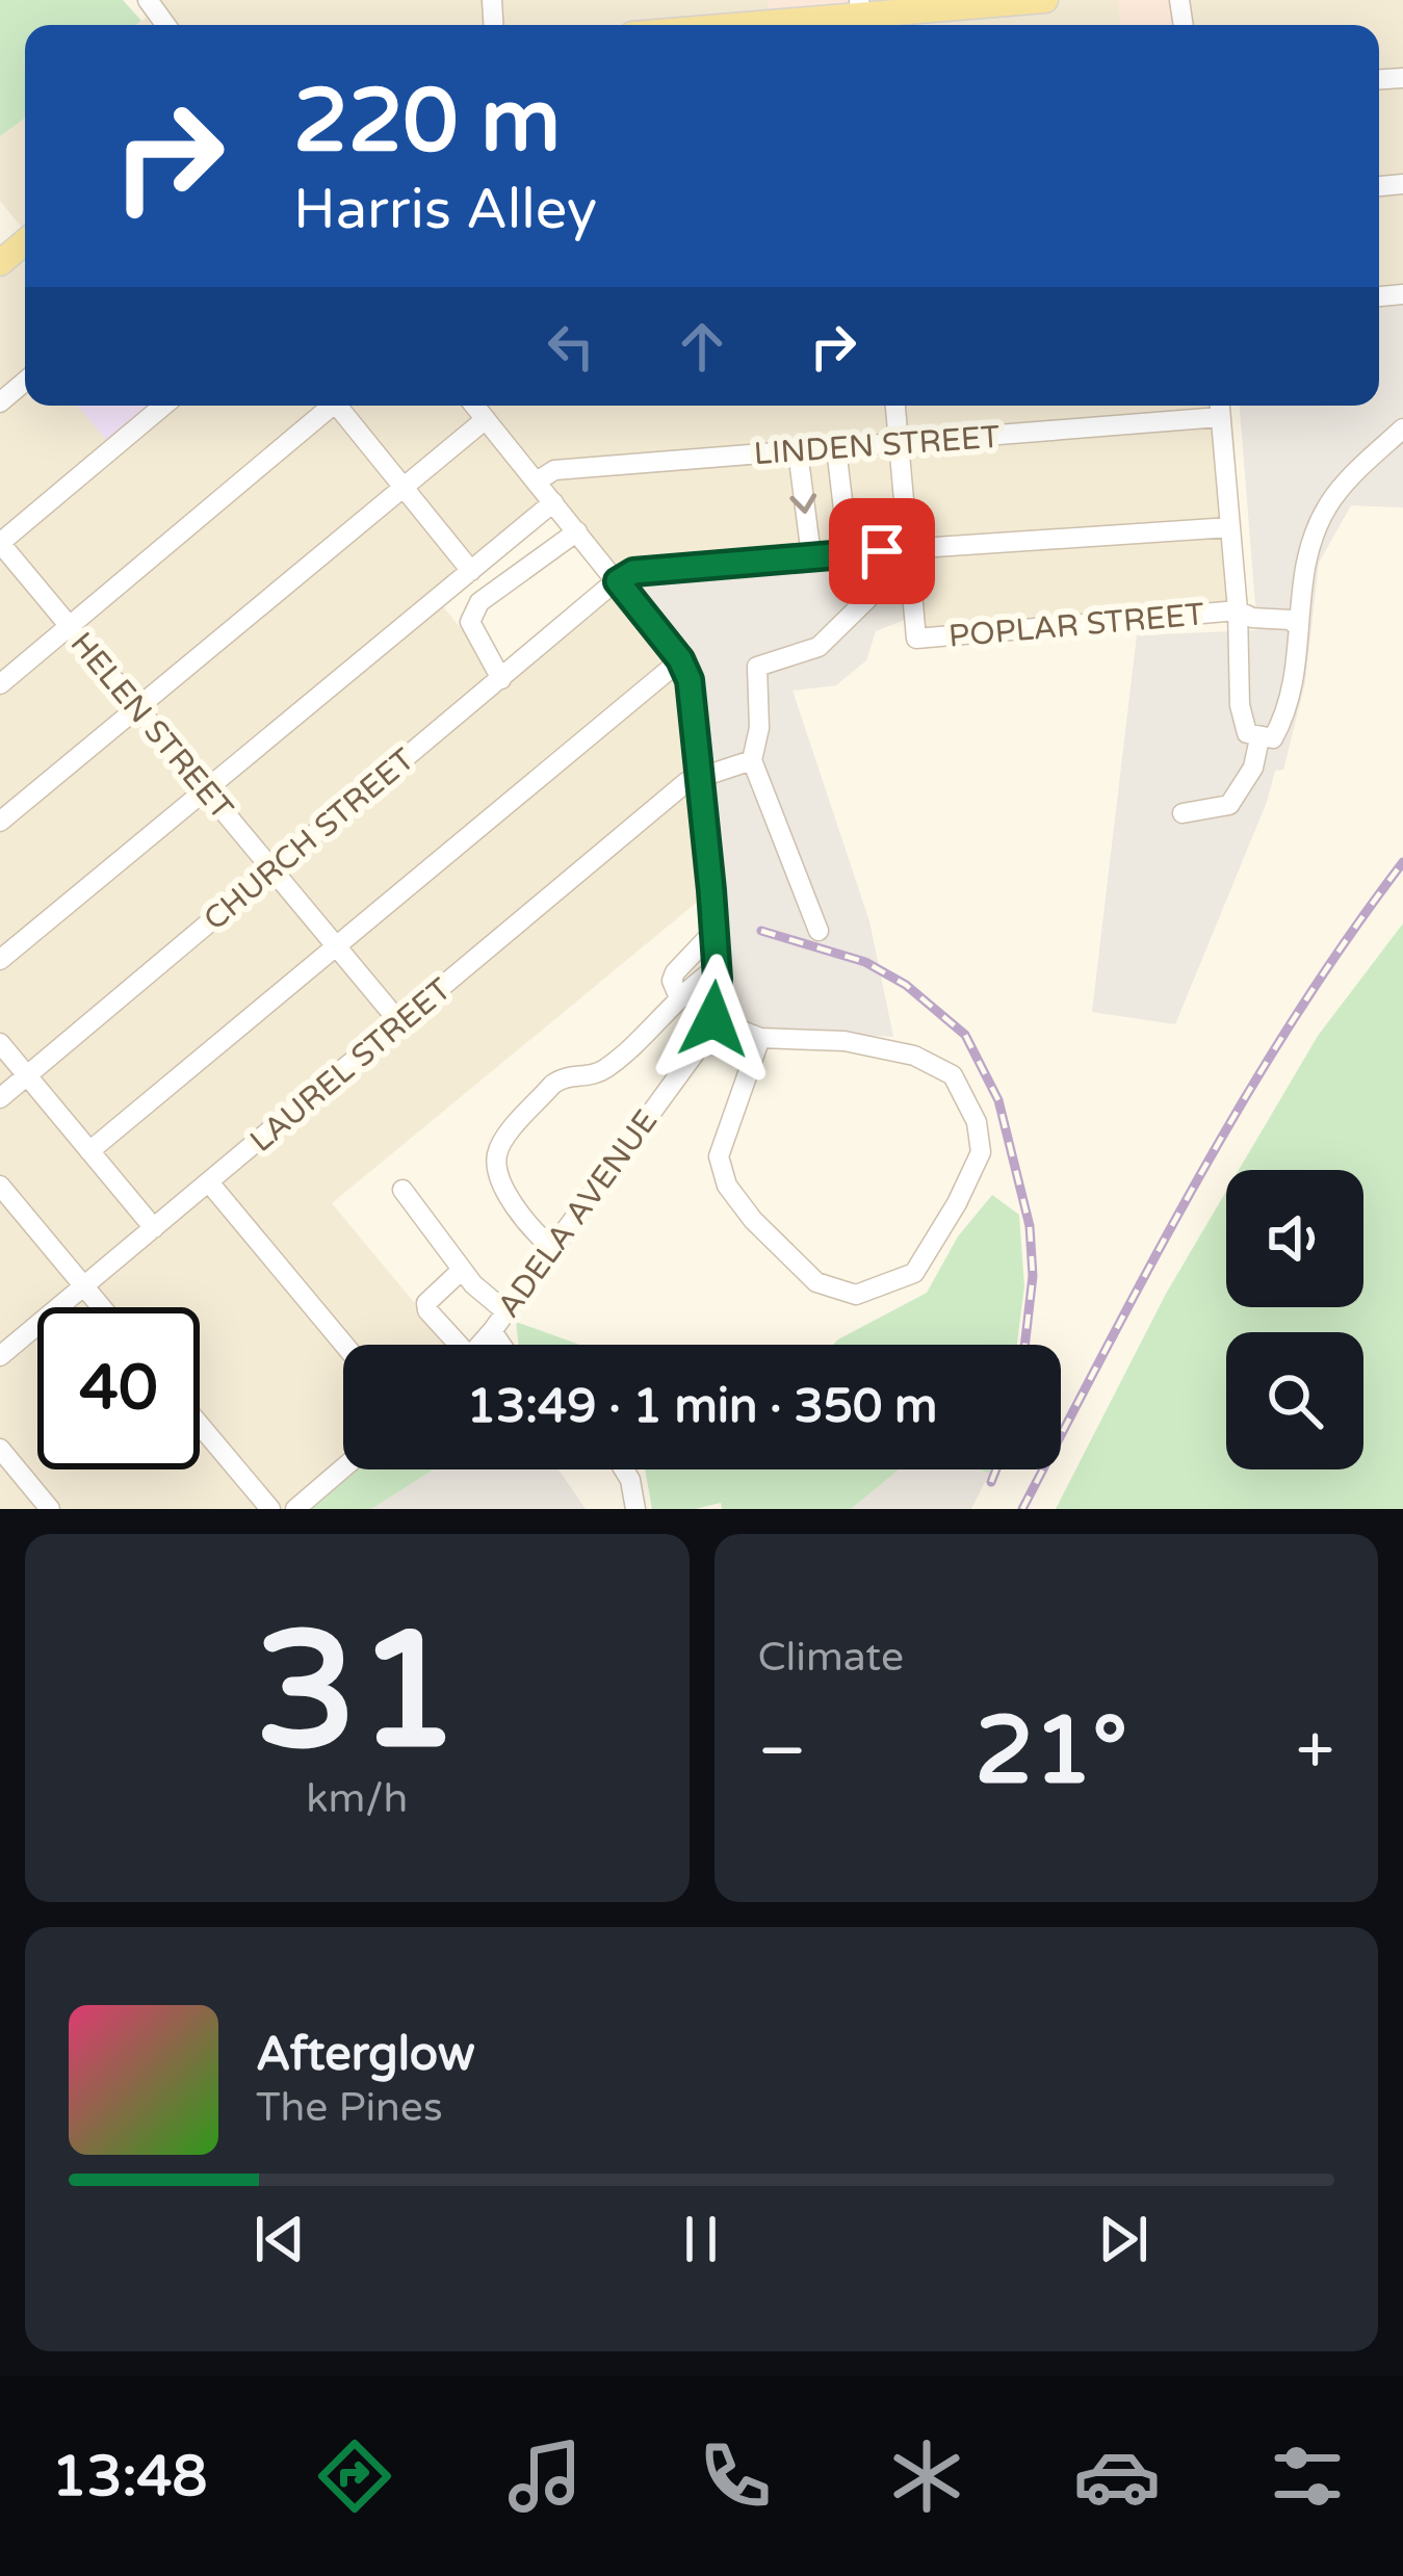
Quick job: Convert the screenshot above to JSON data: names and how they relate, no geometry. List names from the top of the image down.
{
  "streets": {
    "street": [
      "LINDEN STREET",
      "POPLAR STREET",
      "HELEN STREET",
      "CHURCH STREET",
      "LAUREL STREET",
      "ADELA AVENUE"
    ]
  },
  "crossings": [
    ["LINDEN STREET", "ADELA AVENUE"],
    ["HELEN STREET", "CHURCH STREET"],
    ["HELEN STREET", "LAUREL STREET"],
    ["CHURCH STREET", "ADELA AVENUE"],
    ["LAUREL STREET", "ADELA AVENUE"]
  ],
  "page": {
    "turn": ["220 m", "Harris Alley"],
    "limit": "40",
    "trip": "13:49 · 1 min · 350 m",
    "tile": [
      ["31", "km/h"],
      "Climate"
    ],
    "heat": ["−", "21°", "+"],
    "song": ["Afterglow", "The Pines"],
    "tabs": "13:48"
  }
}
